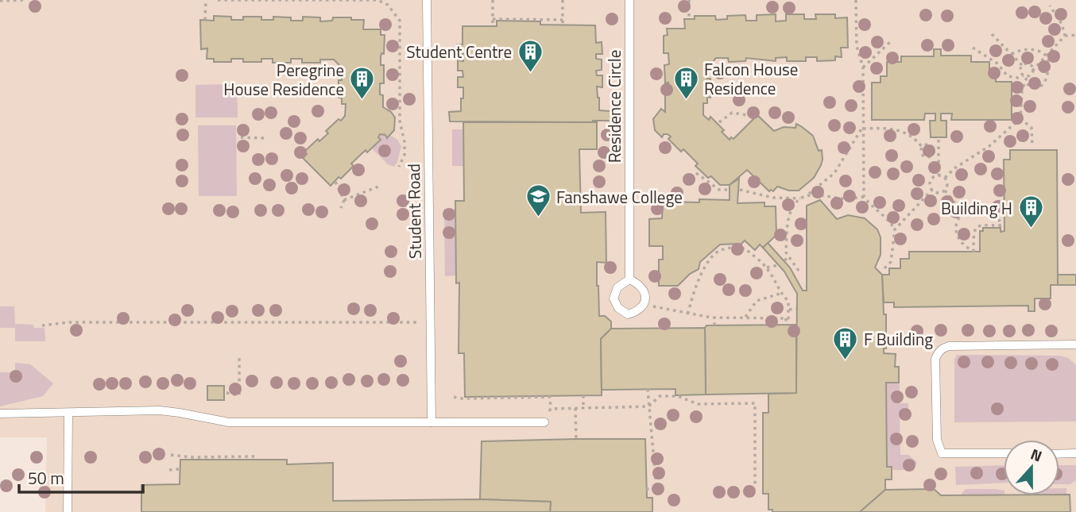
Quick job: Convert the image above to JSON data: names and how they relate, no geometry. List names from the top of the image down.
{
  "streets": {
    "lane": ["Residence Circle", "Student Road"]
  },
  "places": {
    "building": [
      "Student Centre",
      "Falcon House Residence",
      "Peregrine House Residence",
      "Building H",
      "F Building"
    ],
    "school or university": ["Fanshawe College"]
  },
  "scale_bar": "50 m",
  "north": "top"
}
